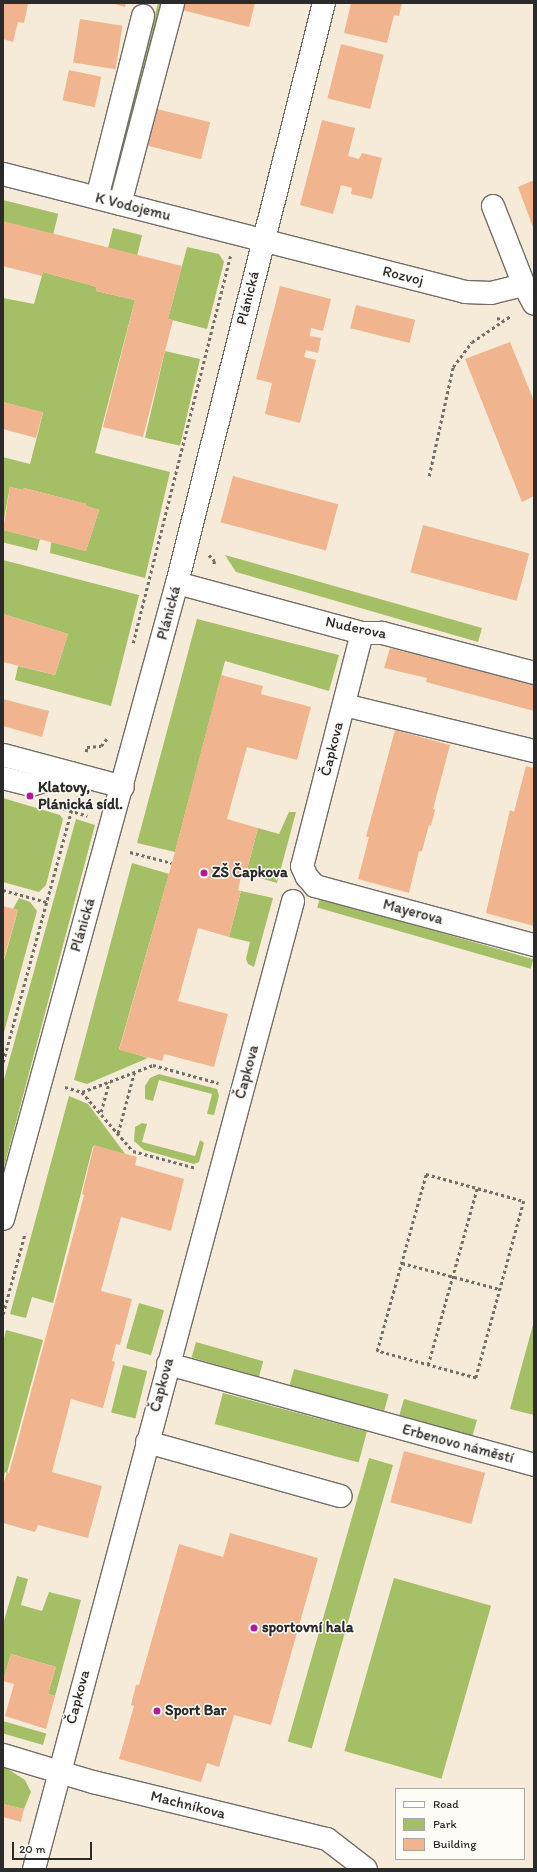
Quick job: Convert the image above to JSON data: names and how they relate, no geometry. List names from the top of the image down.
{
  "streets": {
    "street": [
      "K Vodojemu",
      "Rozvoj",
      "Plánická",
      "Nuderova",
      "Čapkova",
      "Mayerova",
      "Erbenovo náměstí",
      "Machníkova"
    ]
  },
  "crossings": [
    ["K Vodojemu", "Rozvoj"],
    ["K Vodojemu", "Plánická"],
    ["Rozvoj", "Plánická"],
    ["Plánická", "Nuderova"],
    ["Nuderova", "Čapkova"],
    ["Čapkova", "Mayerova"],
    ["Čapkova", "Erbenovo náměstí"],
    ["Čapkova", "Machníkova"]
  ],
  "places": [
    "Klatovy, Plánická sídl.",
    "ZŠ Čapkova",
    "sportovní hala",
    "Sport Bar"
  ],
  "legend": ["Road", "Park", "Building"],
  "scale_bar": "20 m"
}
